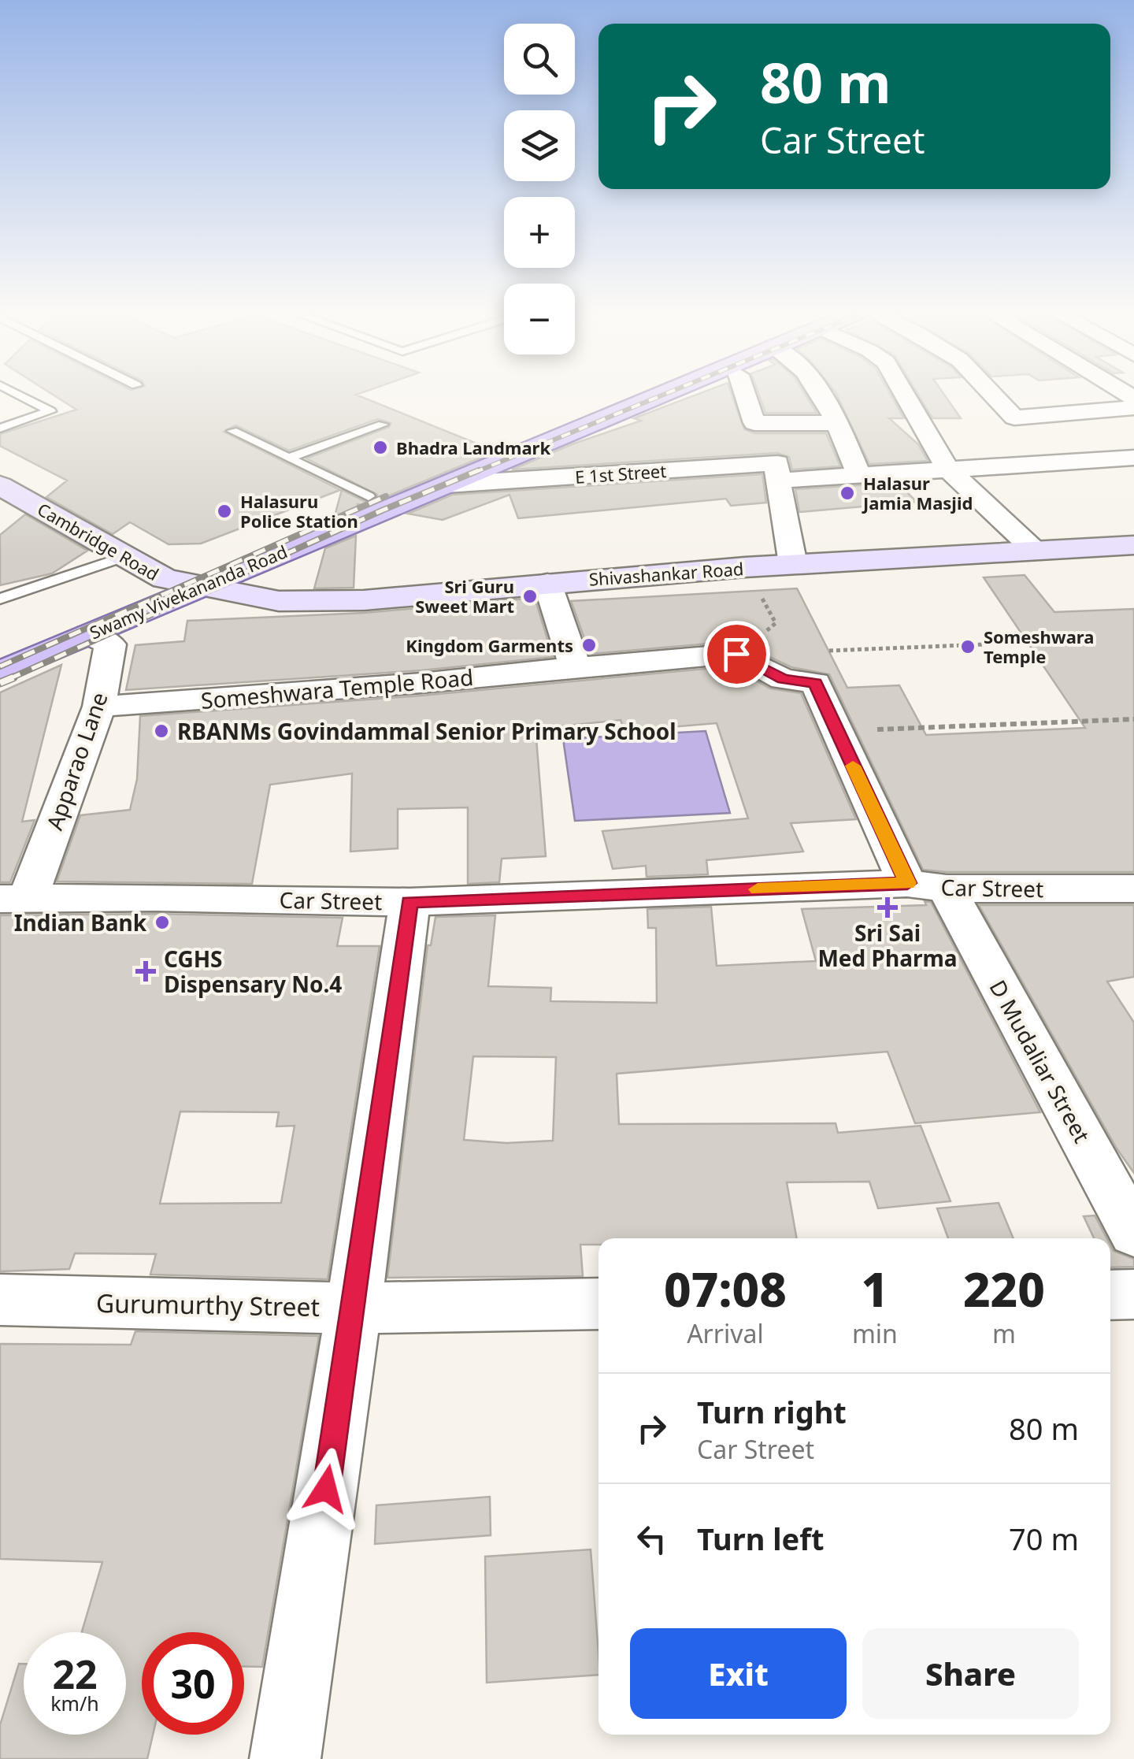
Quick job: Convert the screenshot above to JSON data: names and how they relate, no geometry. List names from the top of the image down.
{
  "streets": {
    "main road": ["Swamy Vivekananda Road"],
    "street": [
      "E 1st Street",
      "Cambridge Road",
      "Shivashankar Road",
      "Someshwara Temple Road",
      "Apparao Lane",
      "Car Street",
      "D Mudaliar Street",
      "Gurumurthy Street"
    ]
  },
  "crossings": [
    ["E 1st Street", "Swamy Vivekananda Road"],
    ["Cambridge Road", "Shivashankar Road"],
    ["Cambridge Road", "Swamy Vivekananda Road"],
    ["Shivashankar Road", "Swamy Vivekananda Road"],
    ["Swamy Vivekananda Road", "Apparao Lane"],
    ["Someshwara Temple Road", "Apparao Lane"],
    ["Apparao Lane", "Car Street"],
    ["Car Street", "D Mudaliar Street"]
  ],
  "places": {
    "other": [
      "Bhadra Landmark",
      "Halasur Jamia Masjid",
      "Halasuru Police Station",
      "Sri Guru Sweet Mart",
      "Kingdom Garments",
      "Someshwara Temple",
      "RBANMs Govindammal Senior Primary School",
      "Indian Bank"
    ],
    "health": ["Sri Sai Med Pharma", "CGHS Dispensary No.4"]
  },
  "page": {
    "map_buttons": ["+", "−"],
    "turn": ["80 m", "Car Street"],
    "eta": [
      "07:08",
      "Arrival",
      "1",
      "min",
      "220",
      "m"
    ],
    "list": [
      {
        "name": "Turn right",
        "note": "Car Street",
        "value": "80 m"
      },
      {
        "name": "Turn left",
        "value": "70 m"
      }
    ],
    "buttons": ["Exit", "Share"],
    "speed": "22 km/h",
    "limit": "30"
  }
}
